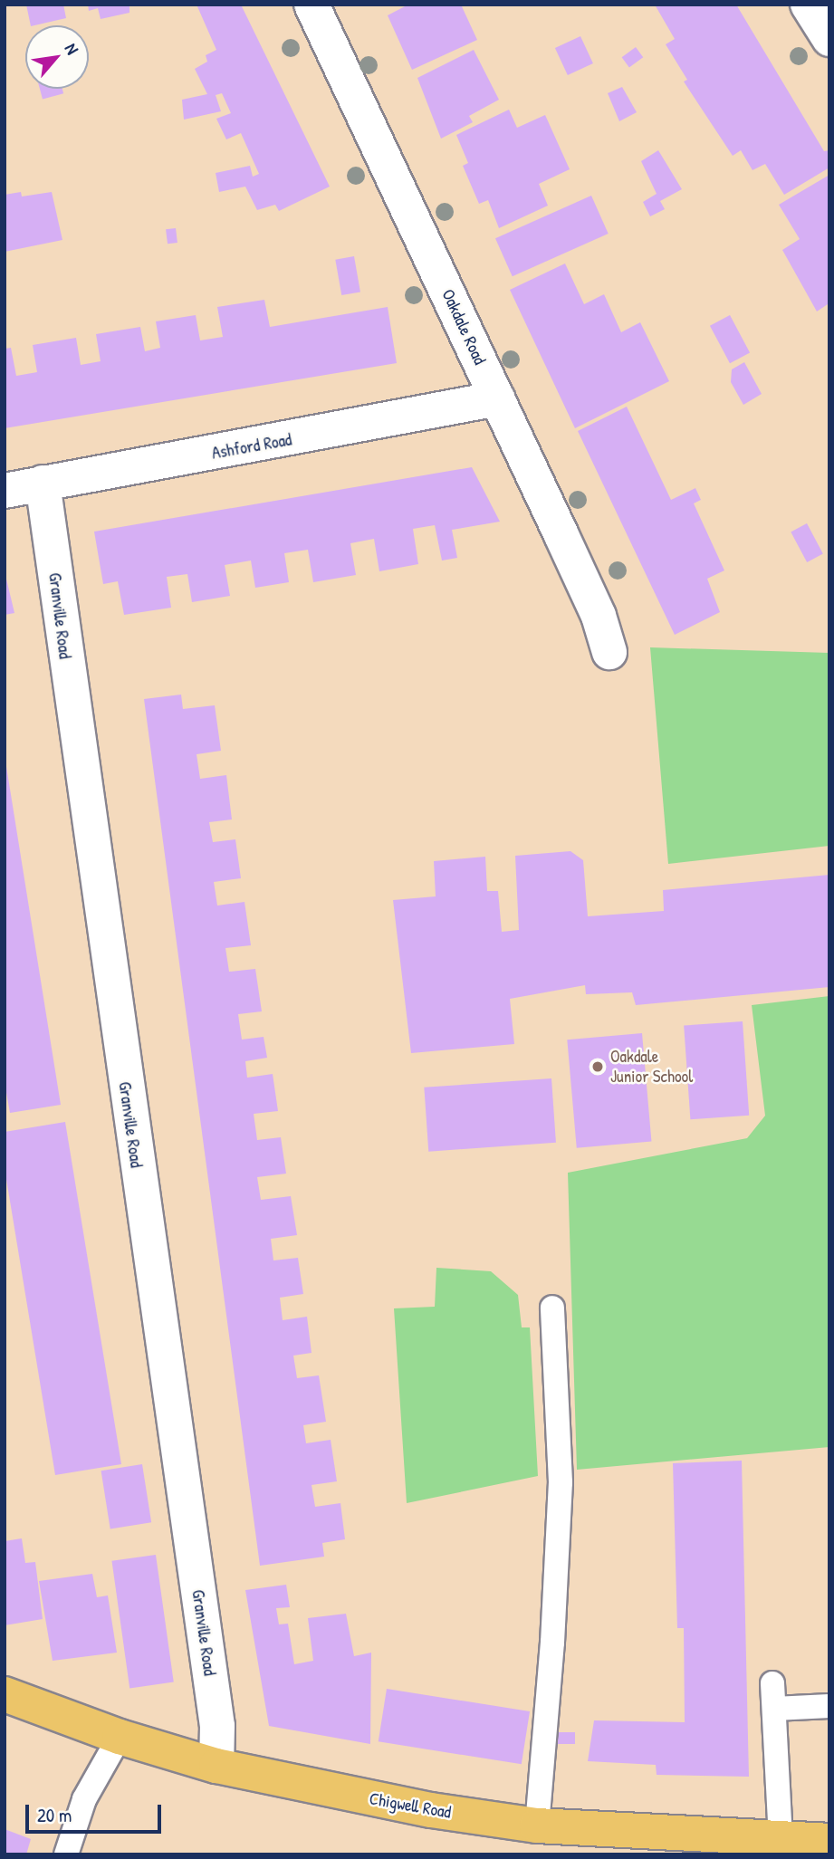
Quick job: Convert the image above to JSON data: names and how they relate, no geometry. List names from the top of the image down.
{
  "streets": {
    "main road": ["Chigwell Road"],
    "street": ["Oakdale Road", "Ashford Road", "Granville Road"]
  },
  "crossings": [
    ["Oakdale Road", "Ashford Road"],
    ["Ashford Road", "Granville Road"],
    ["Granville Road", "Chigwell Road"]
  ],
  "places": ["Oakdale Junior School"],
  "scale_bar": "20 m",
  "north": "top right"
}
